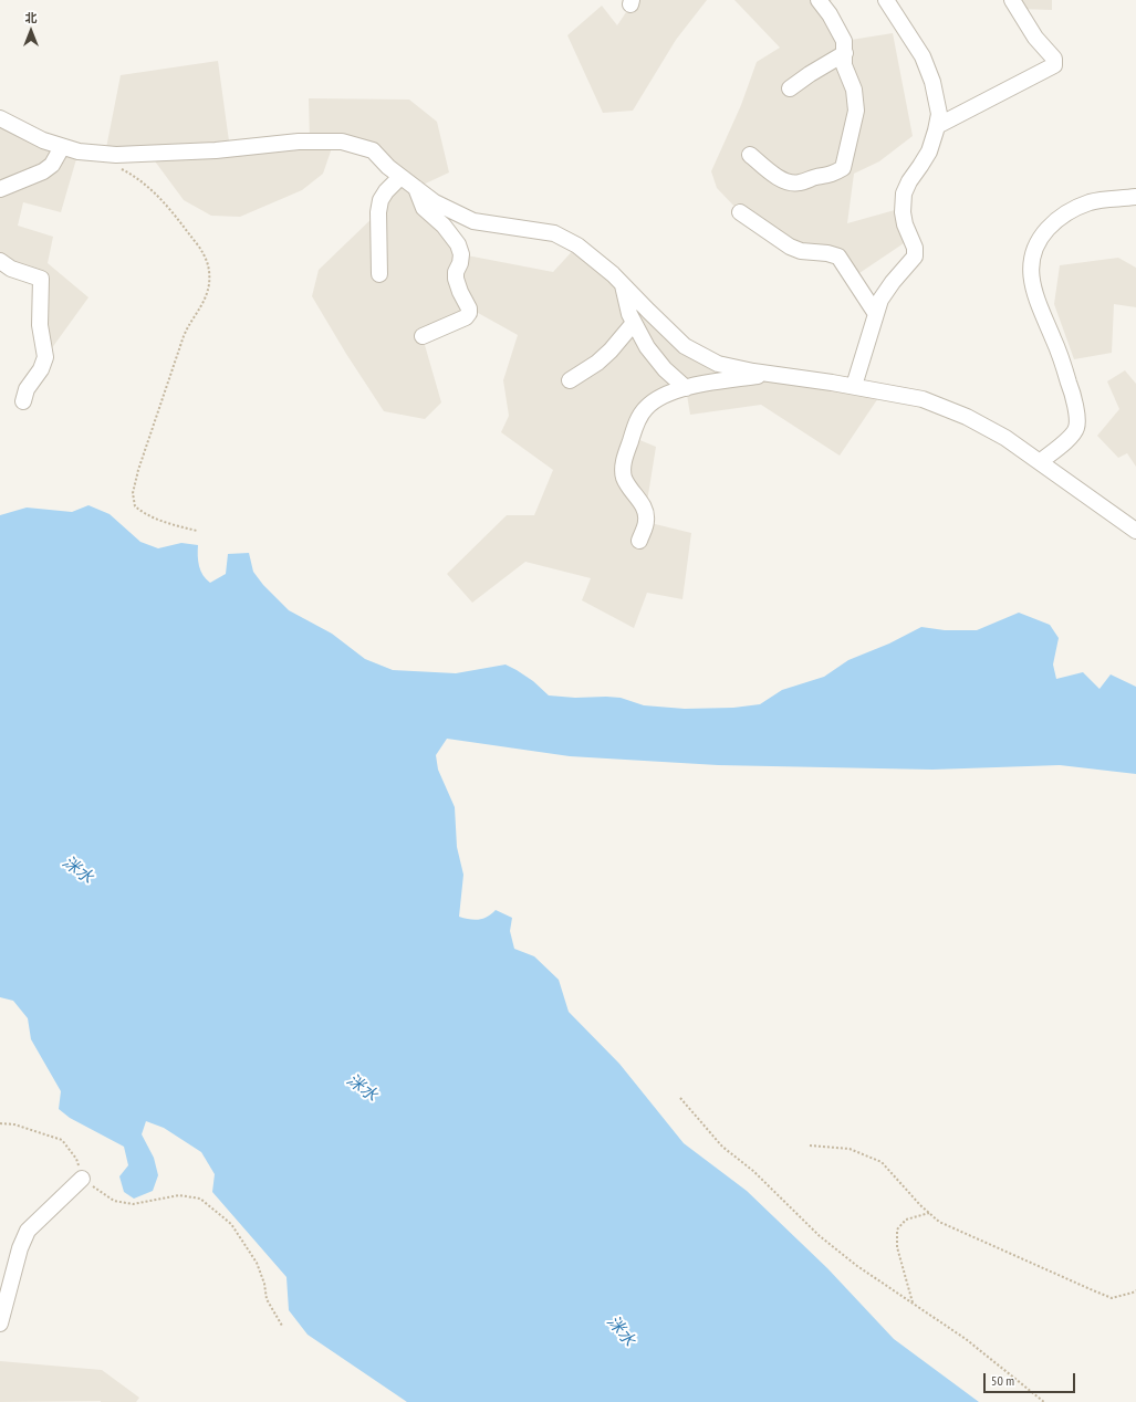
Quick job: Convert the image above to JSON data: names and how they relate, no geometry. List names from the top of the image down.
{
  "water": ["洣水"],
  "scale_bar": "50 m",
  "north": "top"
}
